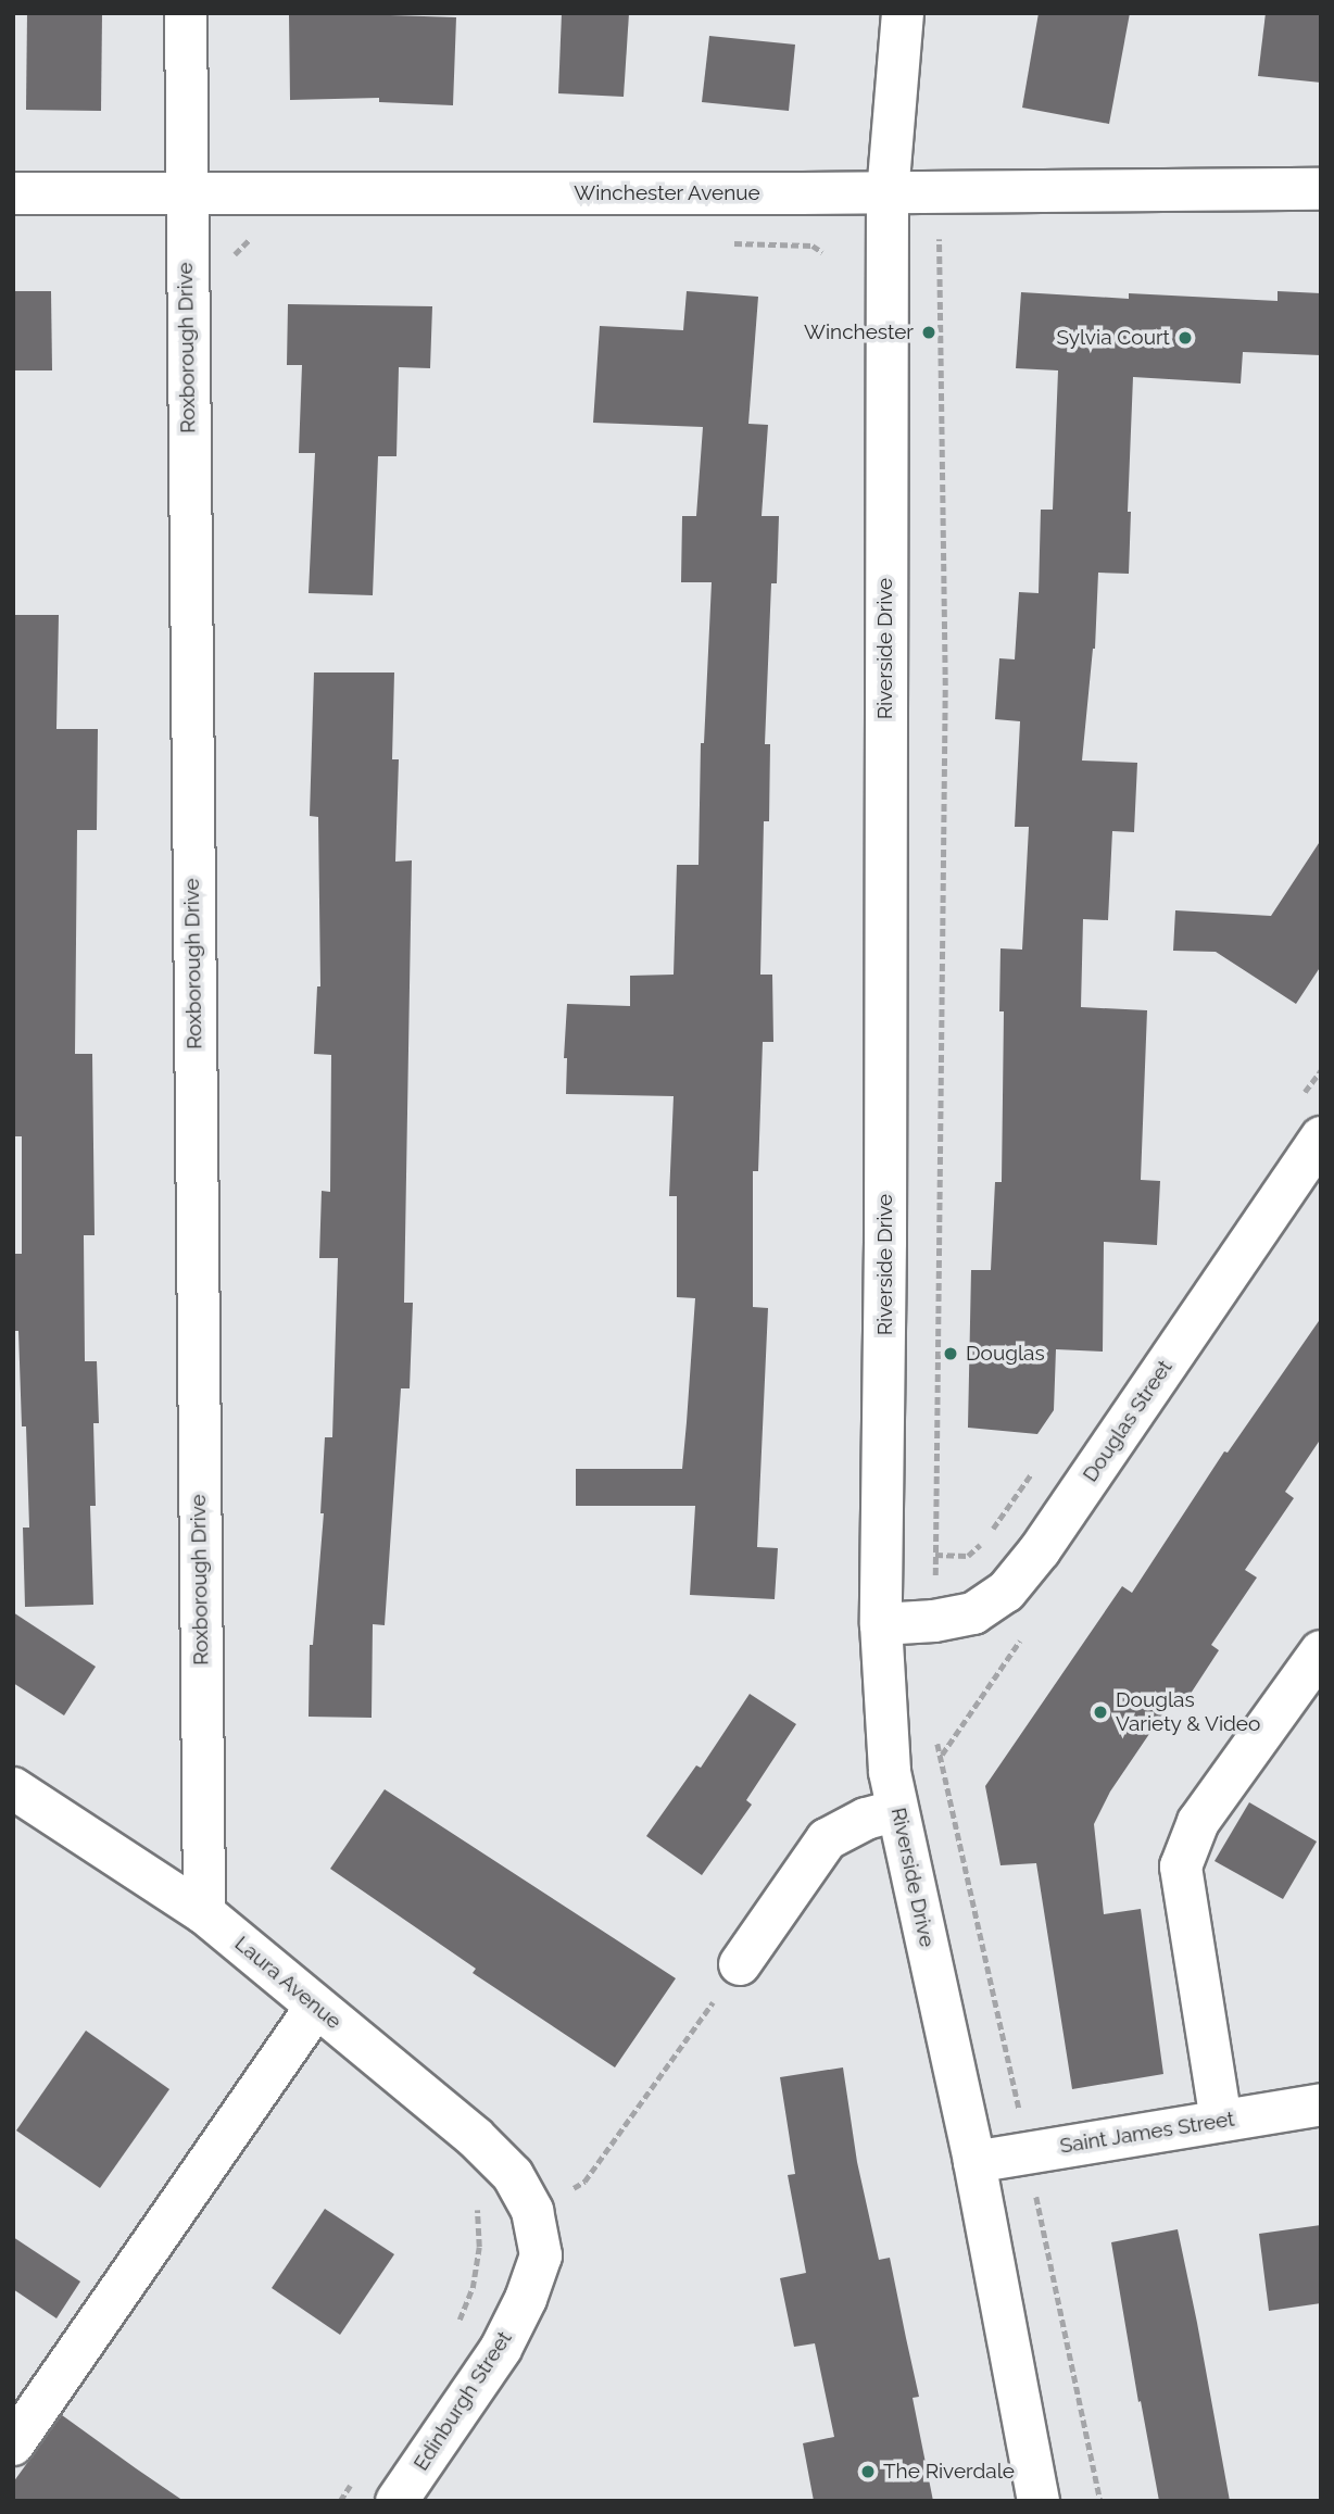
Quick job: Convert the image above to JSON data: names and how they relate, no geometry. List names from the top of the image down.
{
  "streets": {
    "street": [
      "Winchester Avenue",
      "Roxborough Drive",
      "Riverside Drive",
      "Douglas Street",
      "Laura Avenue",
      "Saint James Street",
      "Edinburgh Street"
    ]
  },
  "crossings": [
    ["Winchester Avenue", "Roxborough Drive"],
    ["Winchester Avenue", "Riverside Drive"],
    ["Roxborough Drive", "Laura Avenue"],
    ["Riverside Drive", "Douglas Street"],
    ["Riverside Drive", "Saint James Street"],
    ["Laura Avenue", "Edinburgh Street"]
  ],
  "places": [
    "Winchester",
    "Sylvia Court",
    "Douglas",
    "Douglas Variety & Video",
    "The Riverdale"
  ]
}
